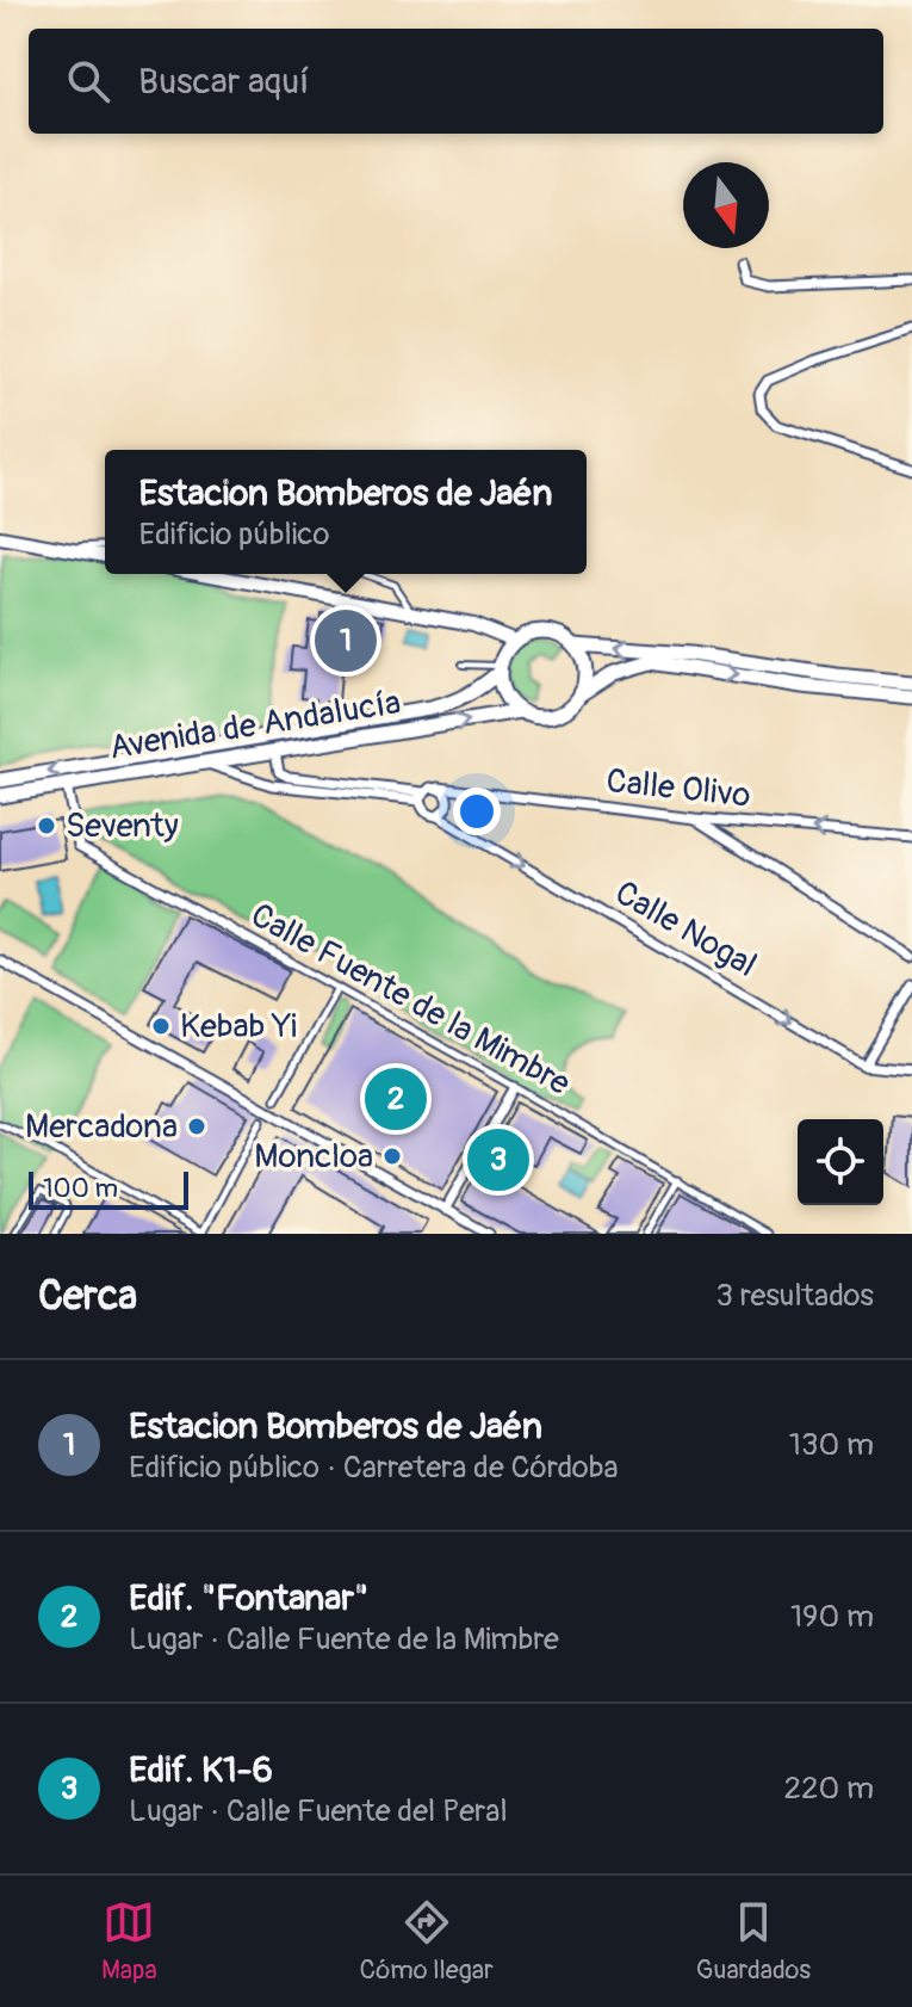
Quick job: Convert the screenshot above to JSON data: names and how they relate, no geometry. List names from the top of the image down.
{
  "streets": {
    "main road": ["Avenida de Andalucía"],
    "street": ["Calle Olivo", "Calle Nogal", "Calle Fuente de la Mimbre"]
  },
  "crossings": [
    ["Avenida de Andalucía", "Calle Fuente de la Mimbre"],
    ["Calle Olivo", "Calle Nogal"]
  ],
  "one_way": ["Calle Olivo", "Calle Nogal"],
  "places": [
    "Seventy",
    "Kebab Yi",
    "Mercadona",
    "Moncloa"
  ],
  "scale_bar": "100 m",
  "north": "bottom",
  "page": {
    "search": "Buscar aquí",
    "popup": ["Estacion Bomberos de Jaén", "Edificio público"],
    "pins": ["1", "2", "3"],
    "scale": "100 m",
    "heading": ["Cerca", "3 resultados"],
    "list": [
      {
        "mark": "1",
        "name": "Estacion Bomberos de Jaén",
        "note": "Edificio público · Carretera de Córdoba",
        "value": "130 m"
      },
      {
        "mark": "2",
        "name": "Edif. \"Fontanar\"",
        "note": "Lugar · Calle Fuente de la Mimbre",
        "value": "190 m"
      },
      {
        "mark": "3",
        "name": "Edif. K1-6",
        "note": "Lugar · Calle Fuente del Peral",
        "value": "220 m"
      }
    ],
    "nav": ["Mapa", "Cómo llegar", "Guardados"]
  }
}
